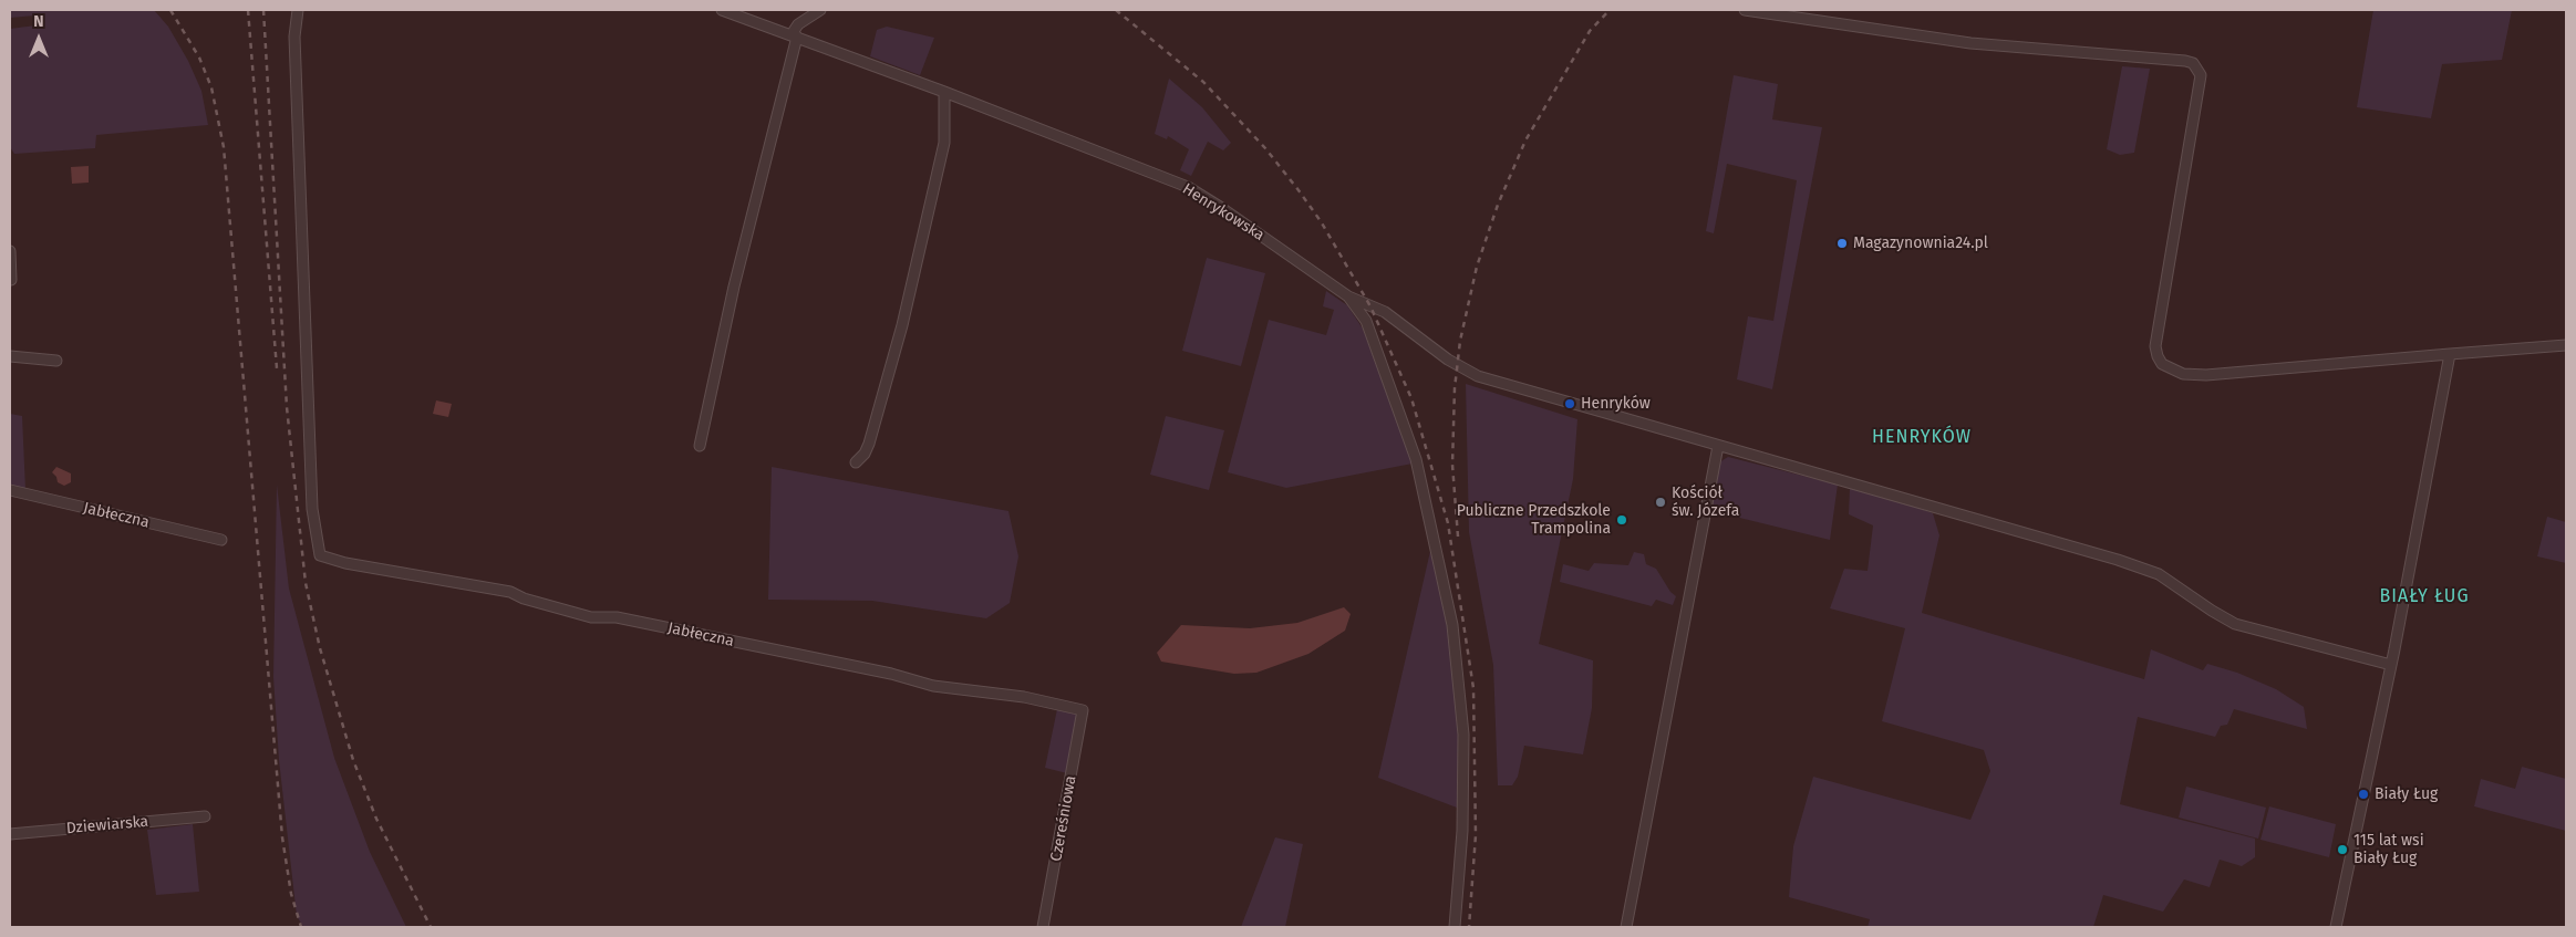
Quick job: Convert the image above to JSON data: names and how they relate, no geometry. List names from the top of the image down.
{
  "streets": {
    "street": [
      "Henrykowska",
      "Jabłeczna",
      "Czereśniowa",
      "Dziewiarska"
    ]
  },
  "crossings": [
    ["Jabłeczna", "Czereśniowa"]
  ],
  "districts": ["HENRYKÓW", "BIAŁY ŁUG"],
  "places": [
    "Magazynownia24.pl",
    "Henryków",
    "Kościół św. Józefa",
    "Publiczne Przedszkole Trampolina",
    "Biały Ług",
    "115 lat wsi Biały Ług"
  ],
  "north": "top"
}
